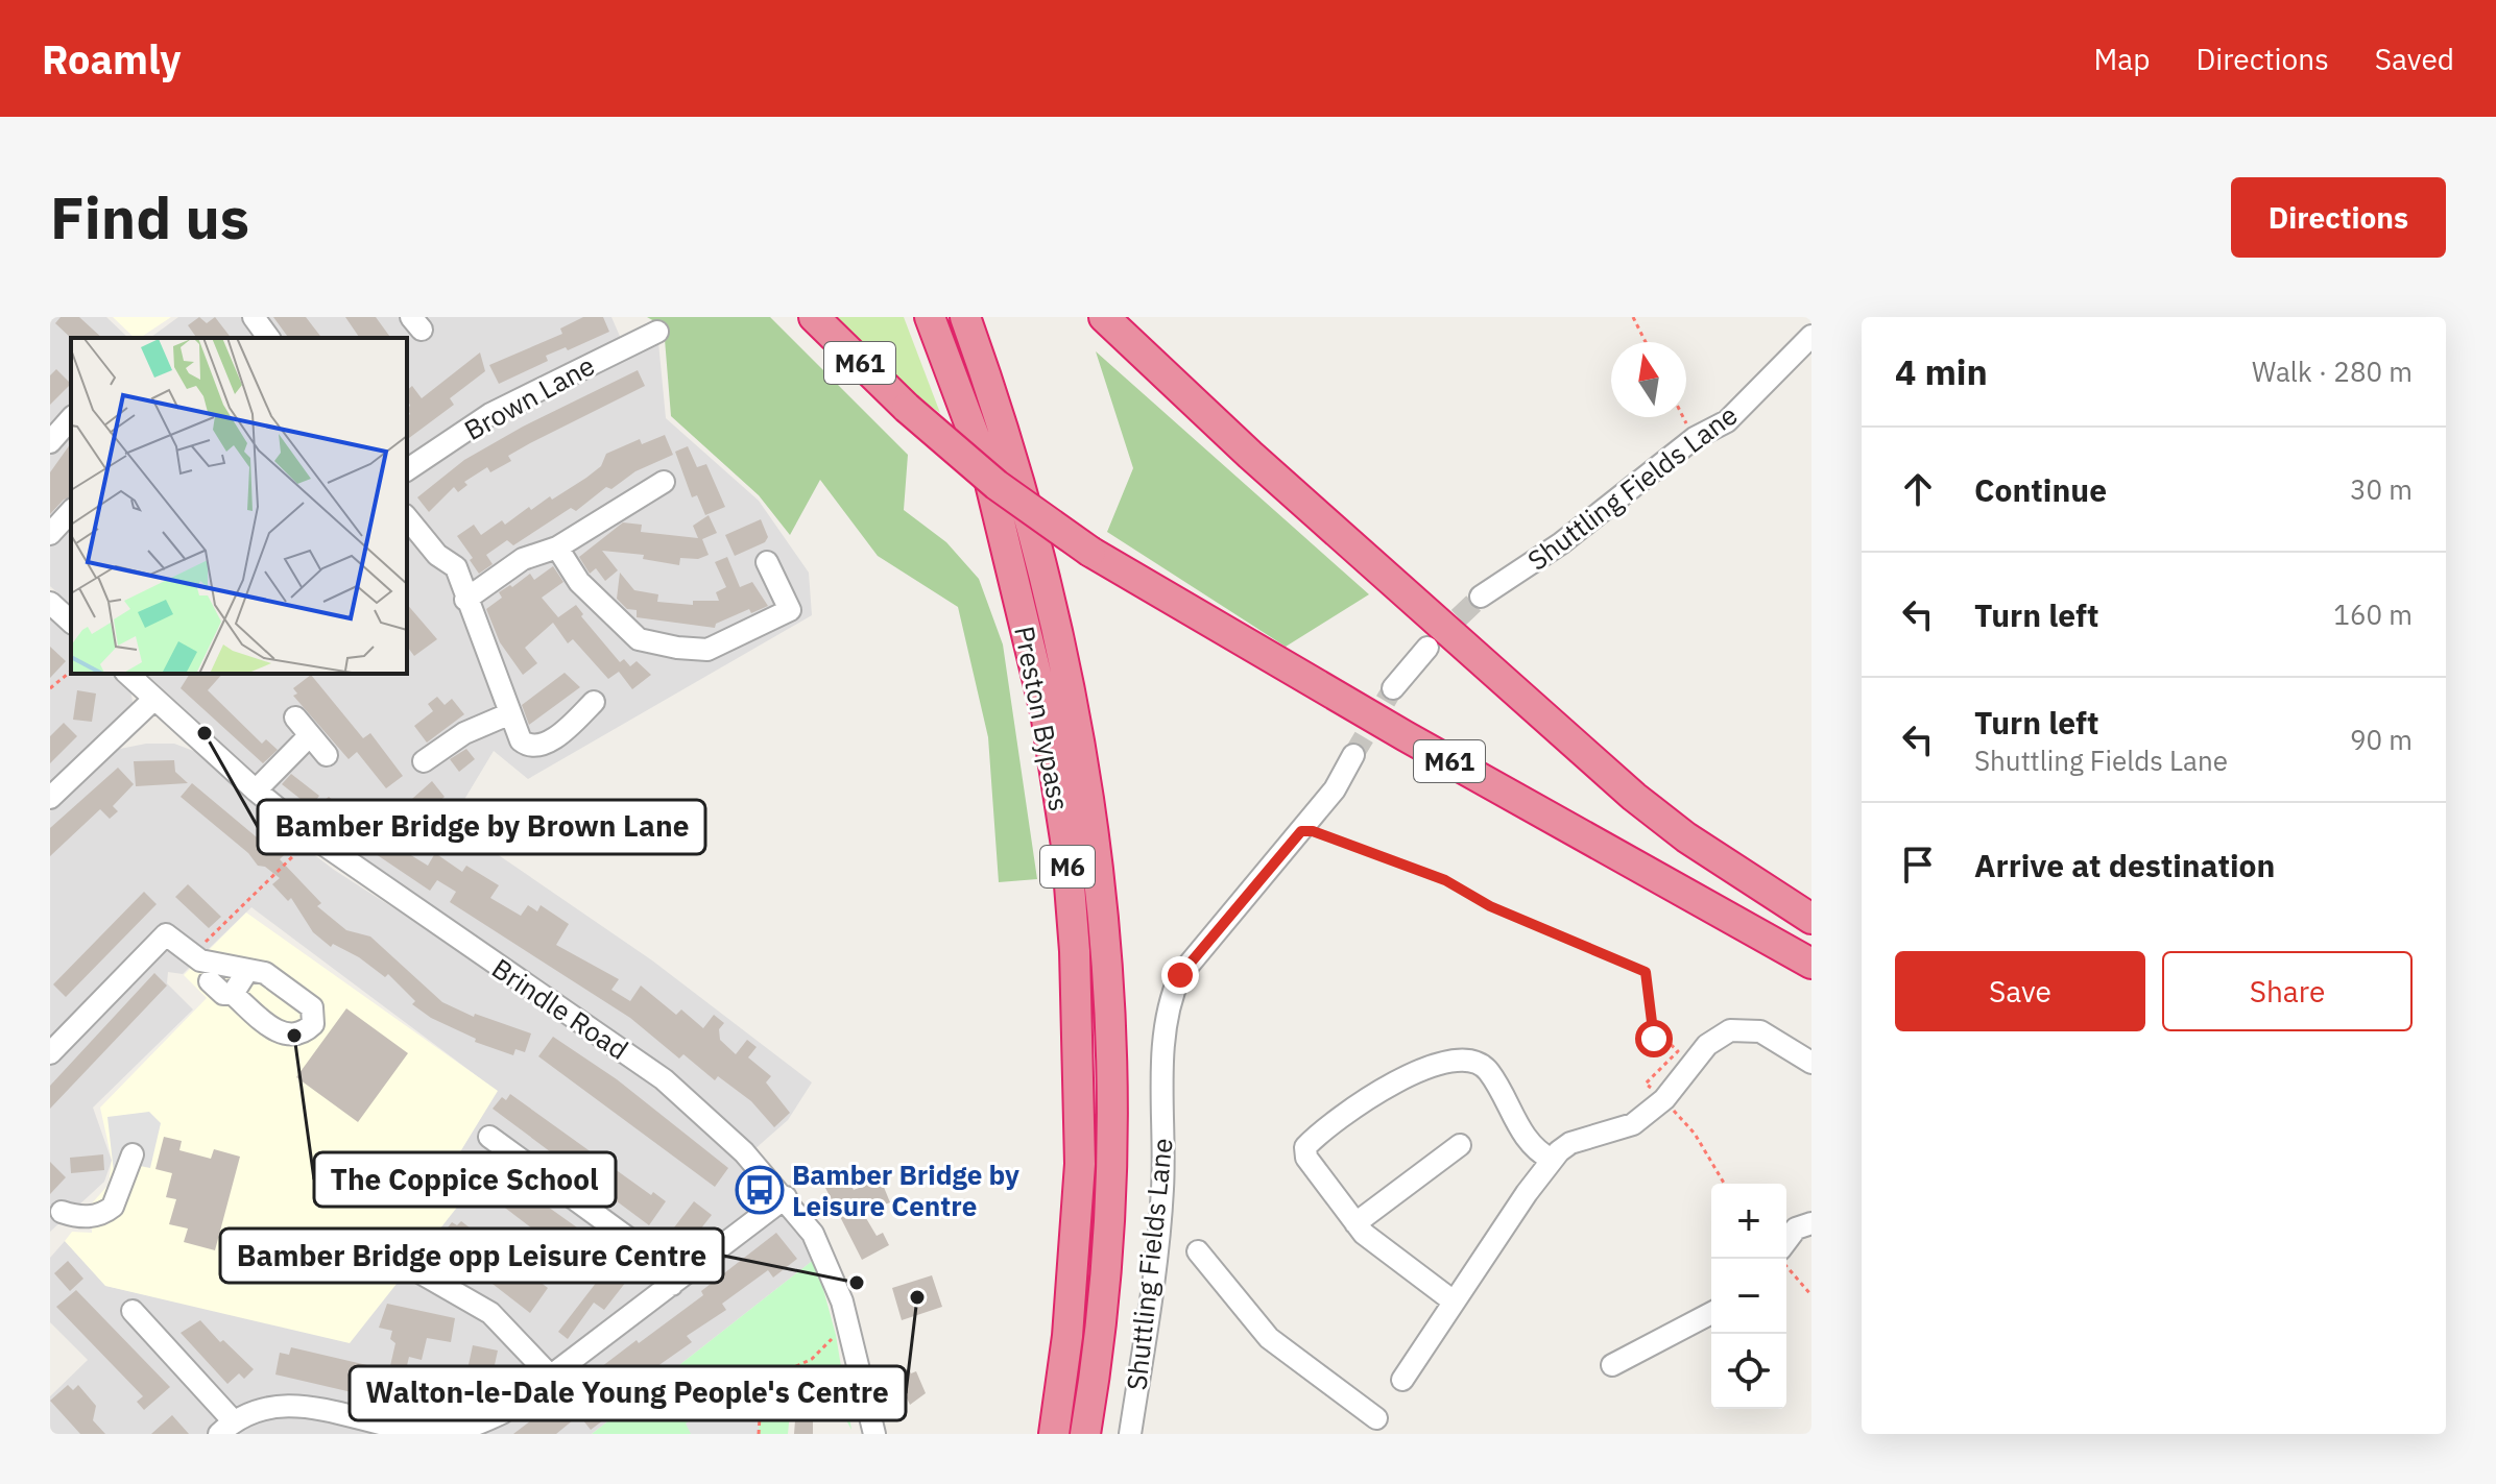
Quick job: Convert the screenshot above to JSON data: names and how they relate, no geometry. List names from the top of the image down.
{
  "streets": {
    "highway": ["M61", "Preston Bypass", "M6"],
    "street": ["Brown Lane", "Shuttling Fields Lane", "Brindle Road"]
  },
  "places": {
    "other": [
      "Bamber Bridge by Brown Lane",
      "The Coppice School",
      "Bamber Bridge opp Leisure Centre",
      "Walton-le-Dale Young People's Centre"
    ],
    "bus stop": ["Bamber Bridge by Leisure Centre"]
  },
  "north": "top",
  "page": {
    "header": "Roamly",
    "nav": ["Map", "Directions", "Saved"],
    "buttons": [
      "Directions",
      ["Save", "Share"]
    ],
    "title": "Find us",
    "heading": ["4 min", "Walk · 280 m"],
    "list": [
      ["Continue", "30 m"],
      ["Turn left", "160 m"],
      ["Turn left", "Shuttling Fields Lane", "90 m"],
      "Arrive at destination"
    ],
    "map_buttons": ["+", "−"]
  }
}
